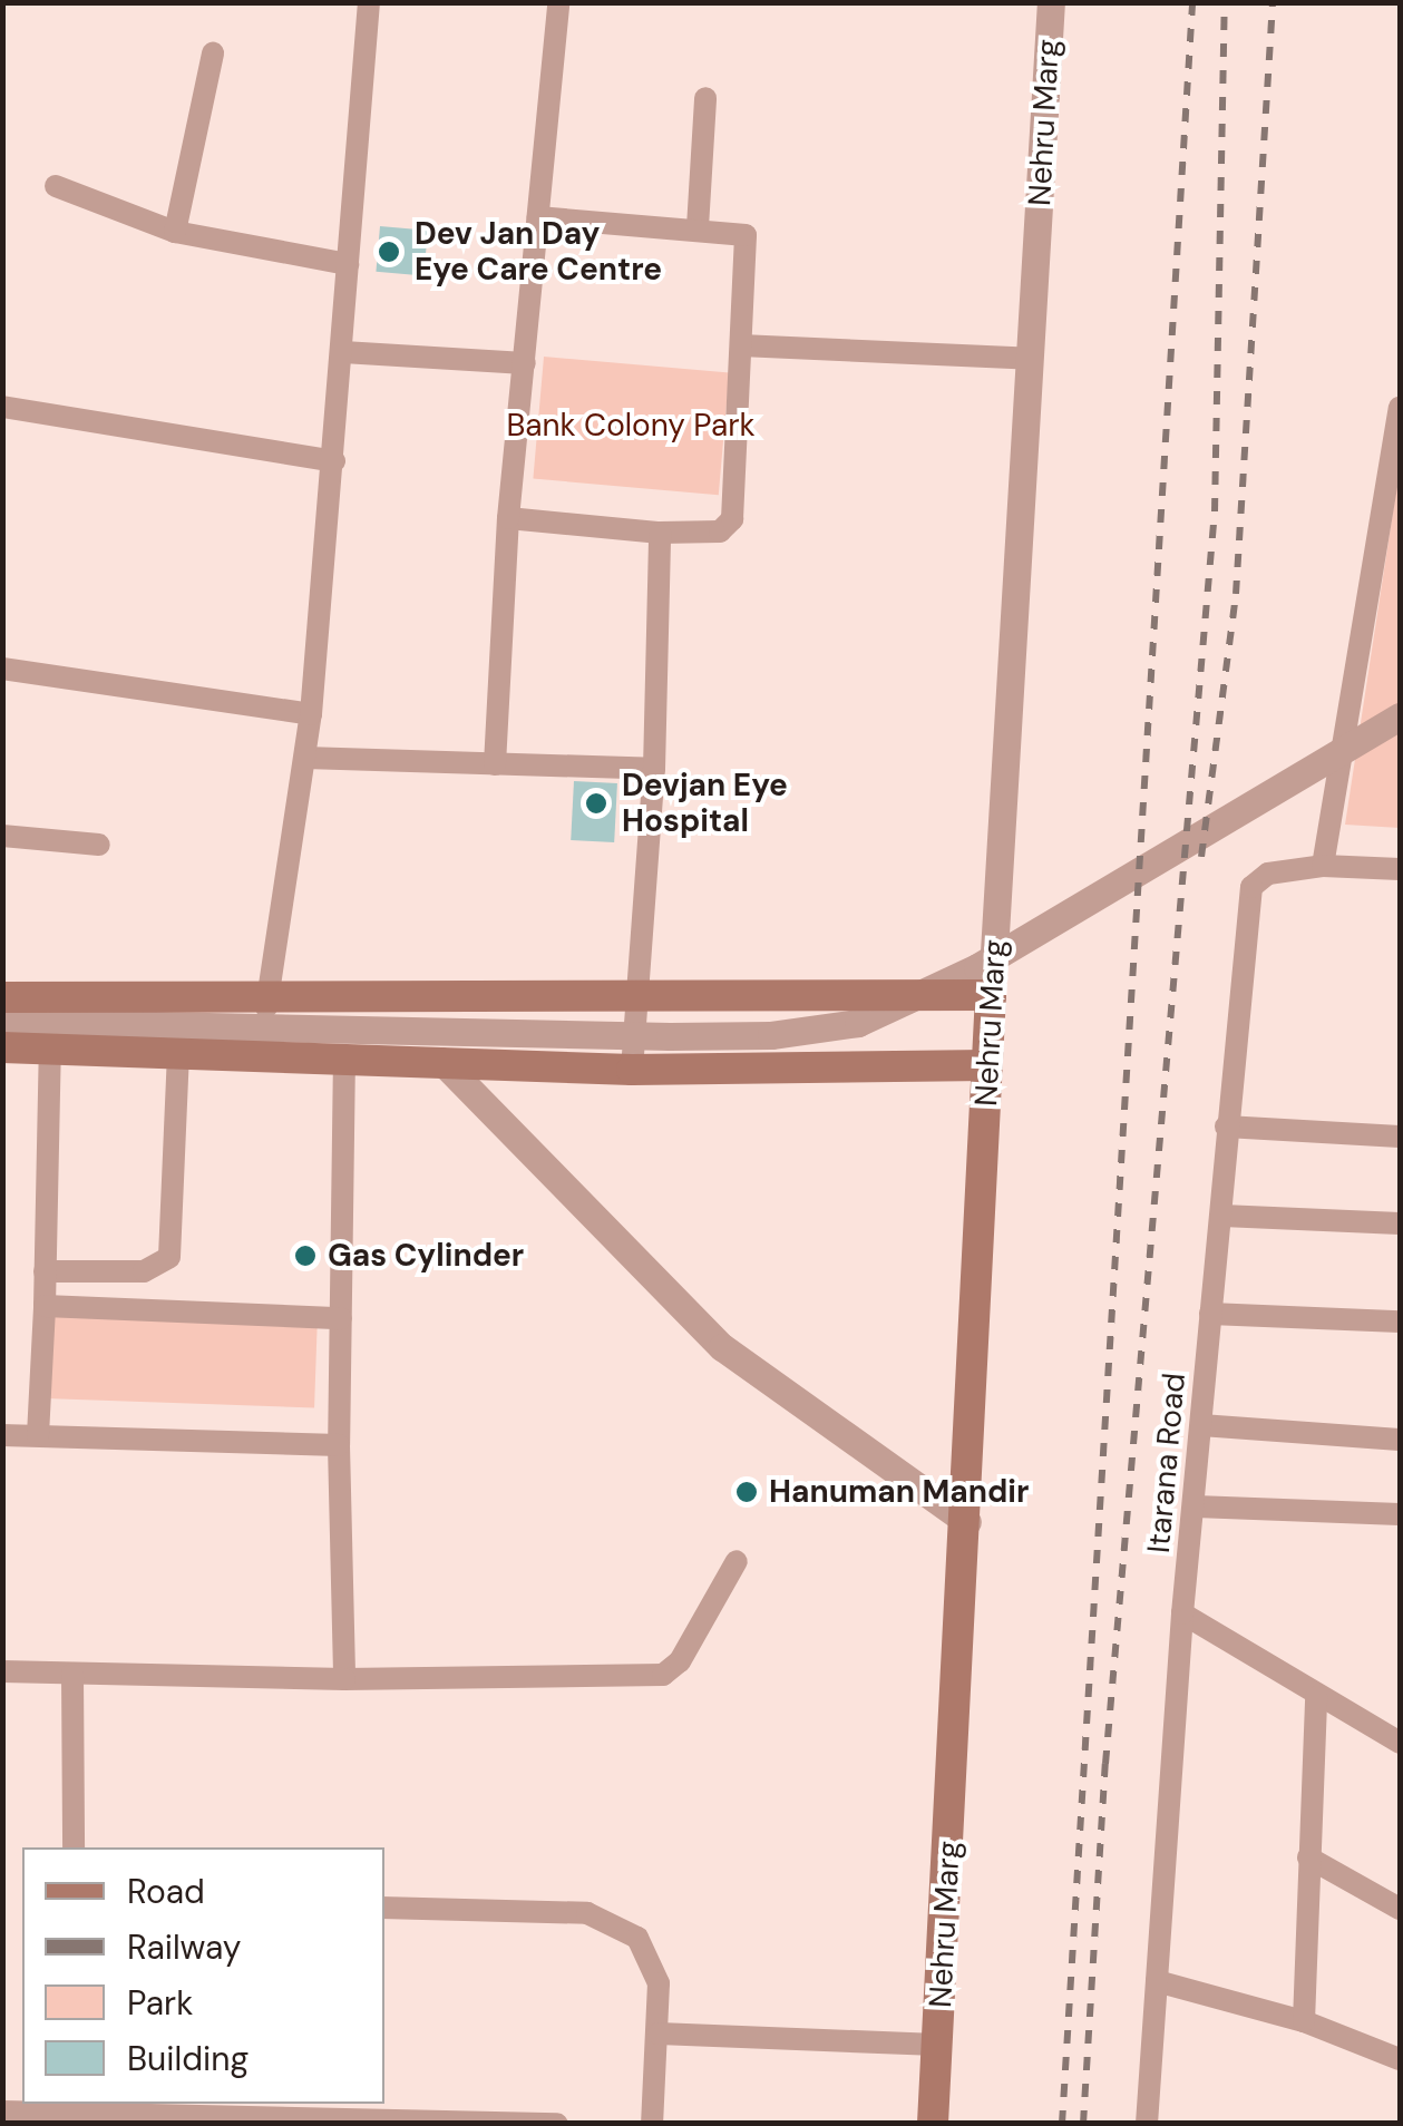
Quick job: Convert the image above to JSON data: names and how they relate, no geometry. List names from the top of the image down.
{
  "streets": {
    "main road": ["Nehru Marg"],
    "street": ["Itarana Road"]
  },
  "parks": ["Bank Colony Park"],
  "places": [
    "Dev Jan Day Eye Care Centre",
    "Devjan Eye Hospital",
    "Gas Cylinder",
    "Hanuman Mandir"
  ],
  "legend": [
    "Road",
    "Railway",
    "Park",
    "Building"
  ]
}
